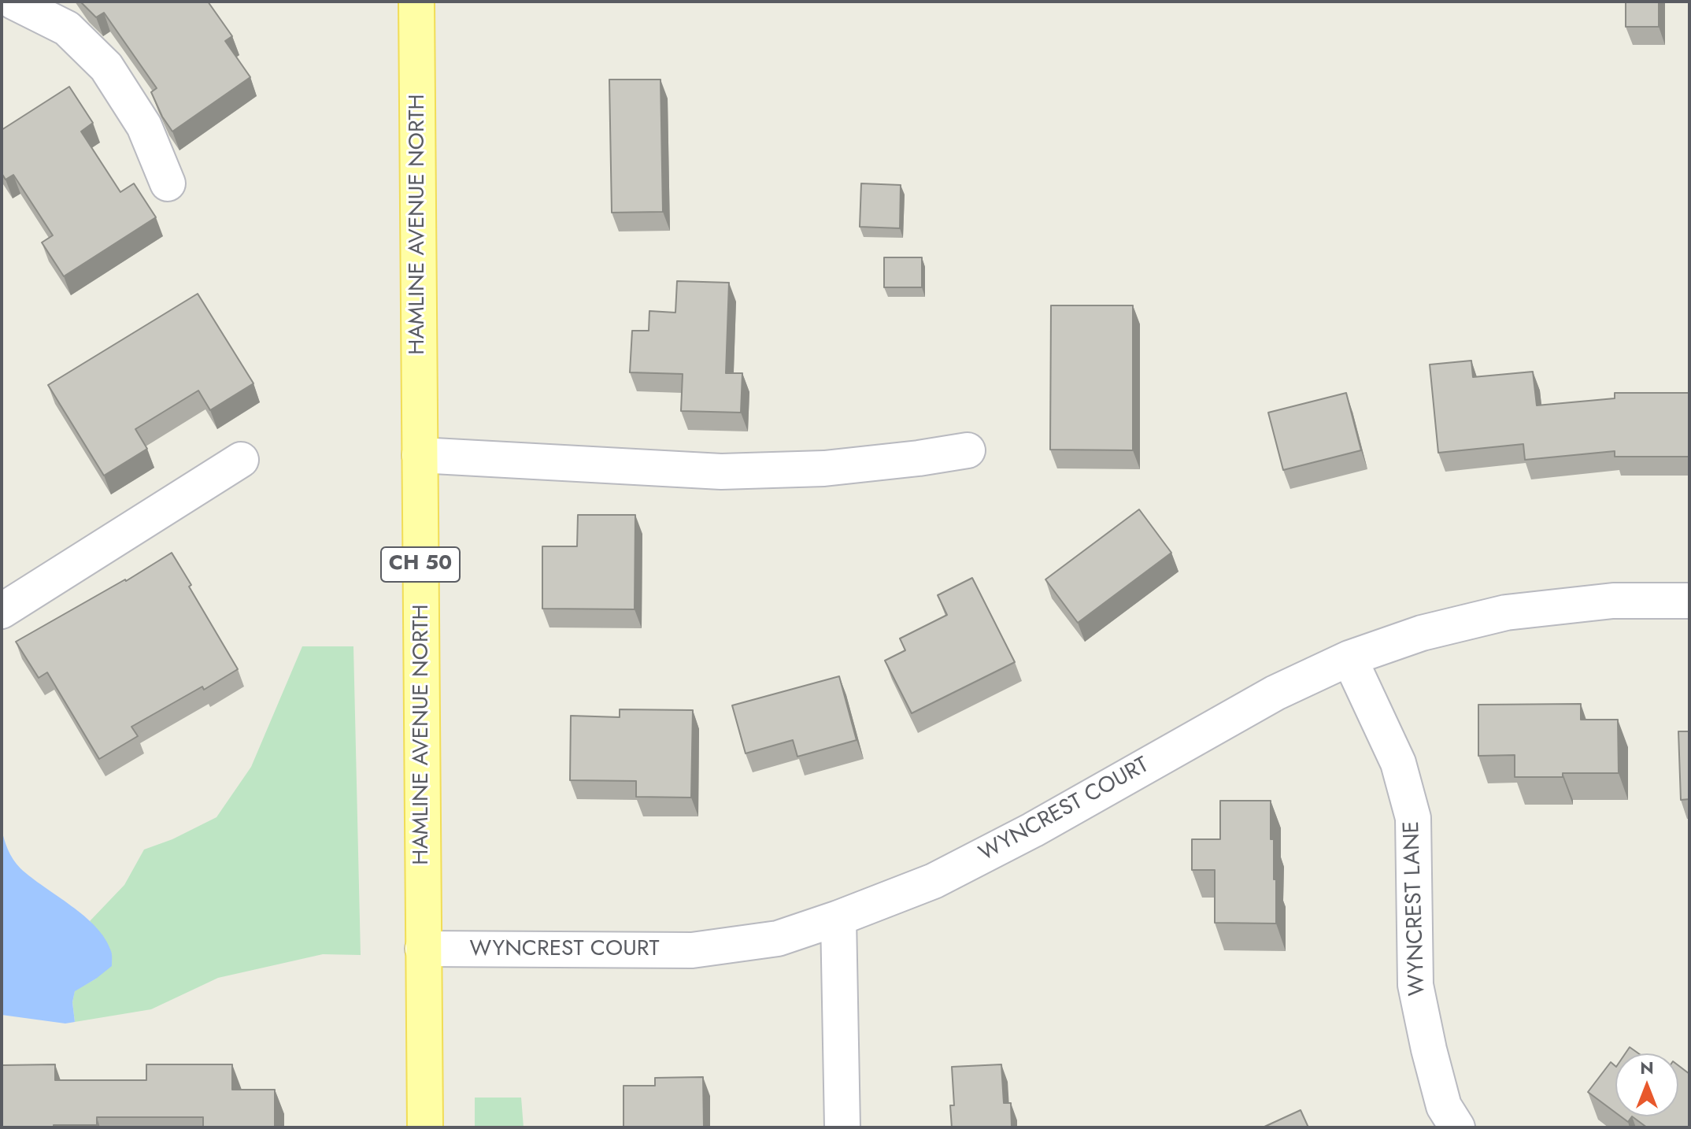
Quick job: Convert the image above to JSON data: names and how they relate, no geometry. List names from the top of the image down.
{
  "streets": {
    "main road": ["HAMLINE AVENUE NORTH", "CH 50"],
    "street": ["WYNCREST COURT", "WYNCREST LANE"]
  },
  "crossings": [
    ["HAMLINE AVENUE NORTH", "WYNCREST COURT"],
    ["WYNCREST COURT", "WYNCREST LANE"]
  ],
  "north": "top"
}
